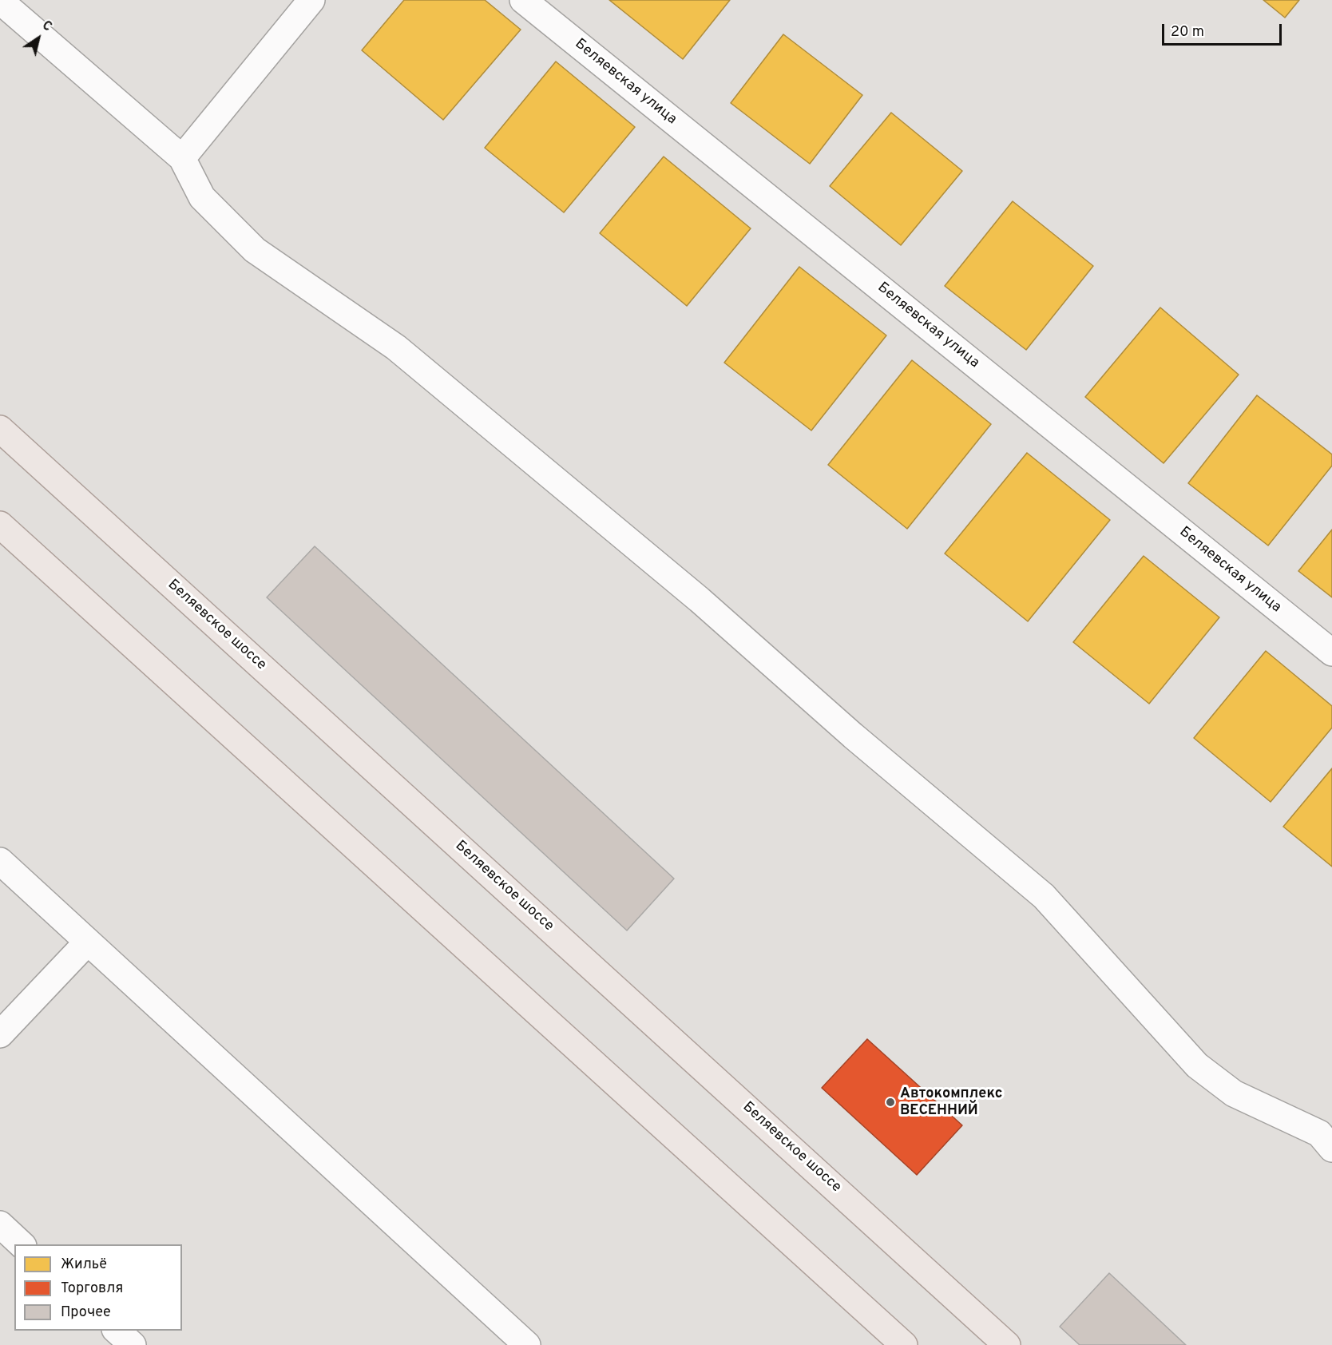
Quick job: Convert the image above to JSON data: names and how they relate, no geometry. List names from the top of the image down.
{
  "streets": {
    "main road": ["Беляевское шоссе"],
    "street": ["Беляевская улица"]
  },
  "places": ["Автокомплекс ВЕСЕННИЙ"],
  "legend": ["Жильё", "Торговля", "Прочее"],
  "scale_bar": "20 m",
  "north": "top right"
}
